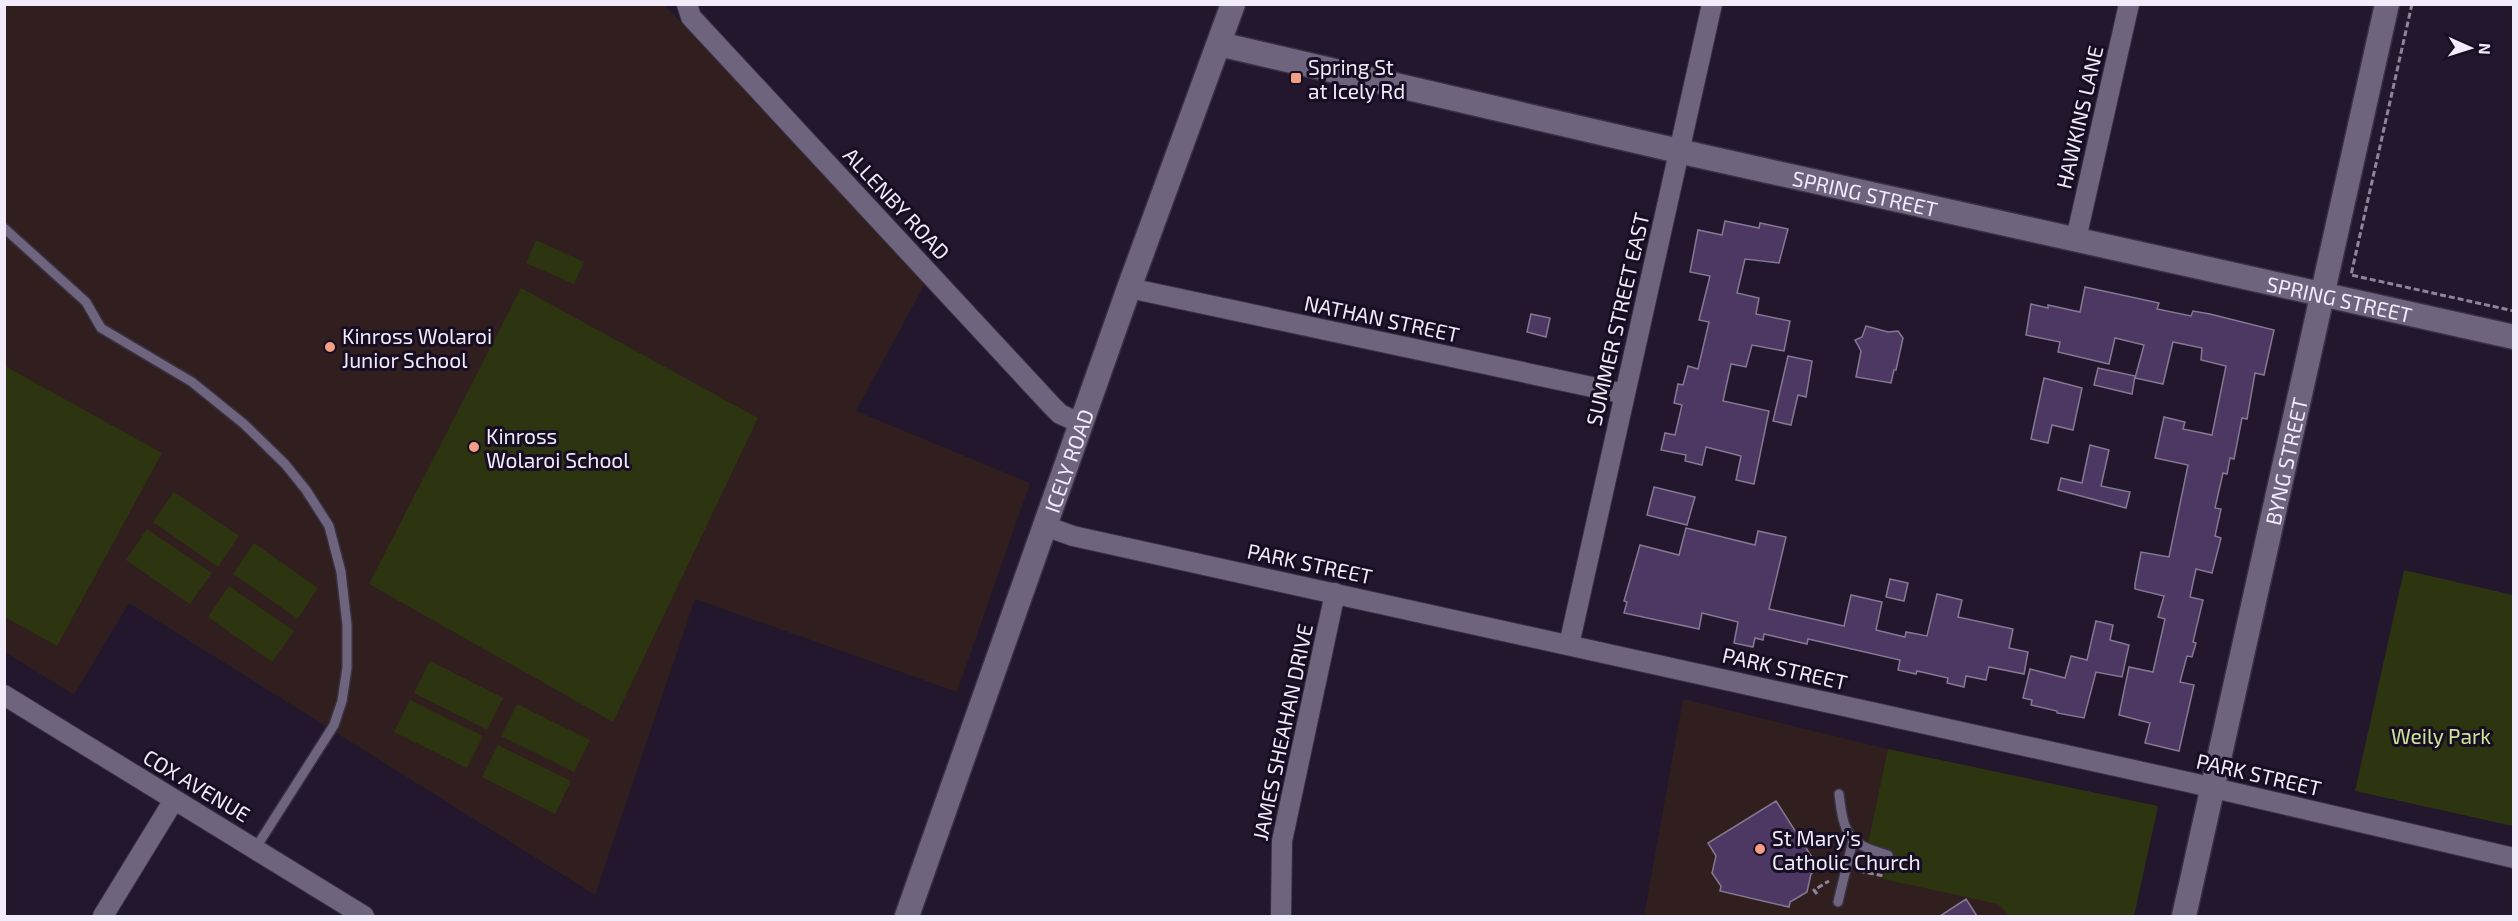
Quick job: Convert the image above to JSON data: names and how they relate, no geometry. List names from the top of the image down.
{
  "streets": {
    "street": [
      "HAWKINS LANE",
      "SPRING STREET",
      "ALLENBY ROAD",
      "NATHAN STREET",
      "SUMMER STREET EAST",
      "ICELY ROAD",
      "BYNG STREET",
      "PARK STREET",
      "JAMES SHEAHAN DRIVE",
      "COX AVENUE"
    ]
  },
  "crossings": [
    ["HAWKINS LANE", "SPRING STREET"],
    ["SPRING STREET", "SUMMER STREET EAST"],
    ["SPRING STREET", "ICELY ROAD"],
    ["SPRING STREET", "BYNG STREET"],
    ["ALLENBY ROAD", "ICELY ROAD"],
    ["NATHAN STREET", "SUMMER STREET EAST"],
    ["NATHAN STREET", "ICELY ROAD"],
    ["SUMMER STREET EAST", "PARK STREET"],
    ["ICELY ROAD", "PARK STREET"],
    ["BYNG STREET", "PARK STREET"],
    ["PARK STREET", "JAMES SHEAHAN DRIVE"]
  ],
  "parks": ["Weily Park"],
  "places": {
    "transit": ["Spring St at Icely Rd"],
    "other": ["Kinross Wolaroi Junior School", "Kinross Wolaroi School", "St Mary's Catholic Church"]
  },
  "north": "right"
}
